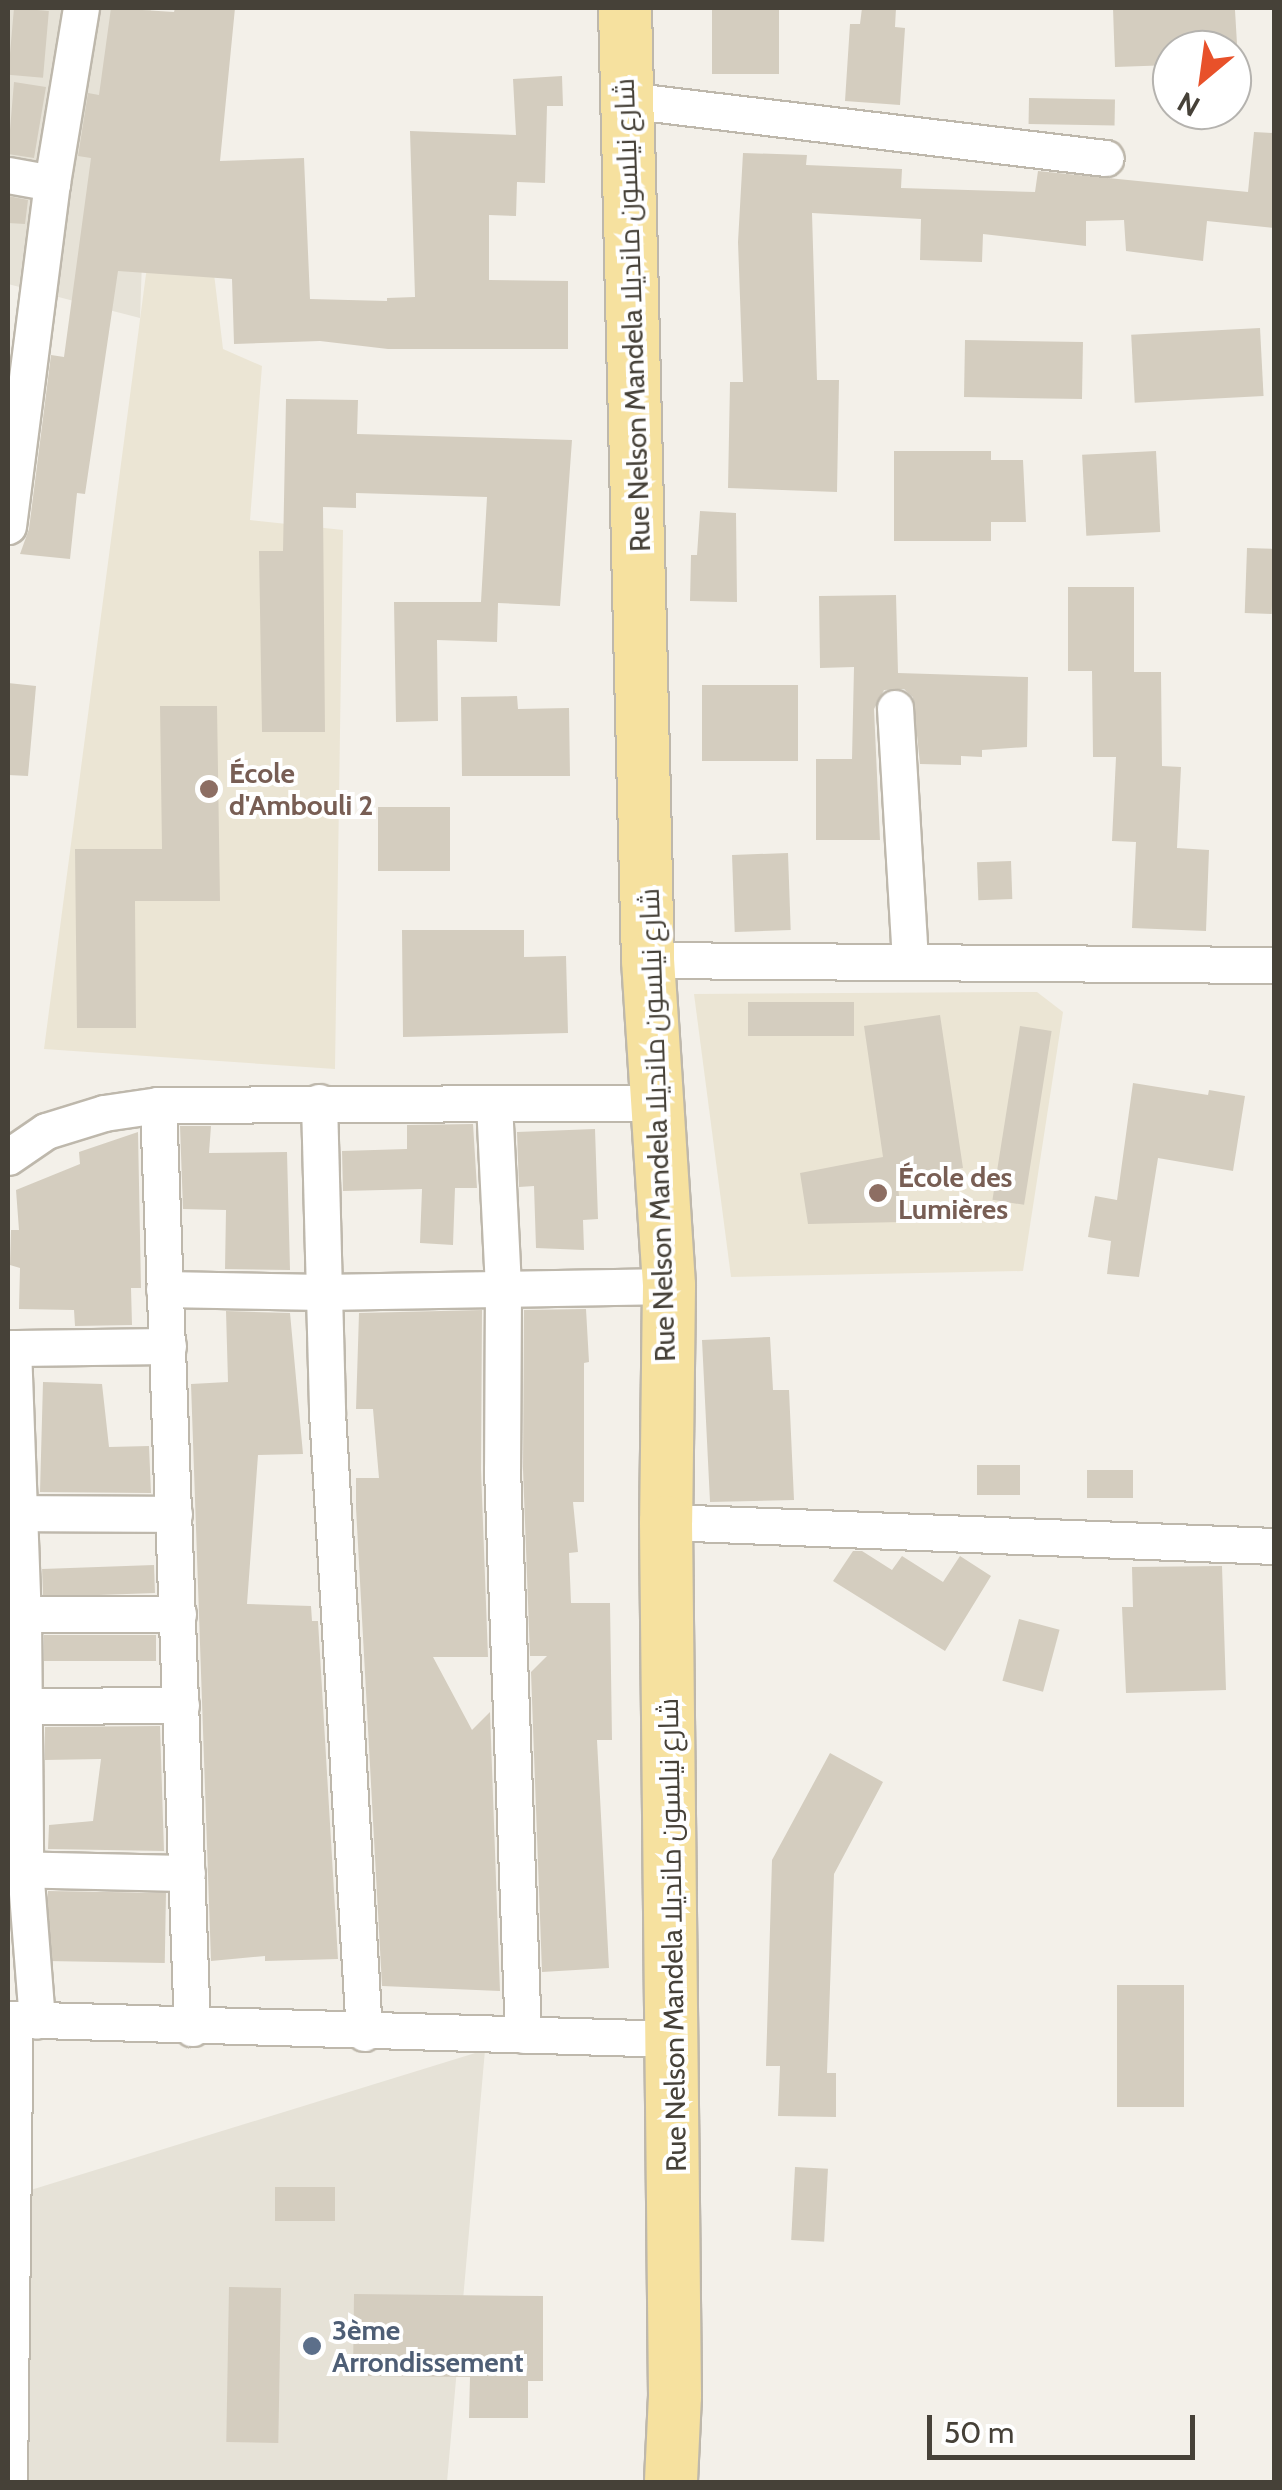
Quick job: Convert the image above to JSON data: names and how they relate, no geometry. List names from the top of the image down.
{
  "streets": {
    "main road": ["Rue Nelson Mandela شارع نيلسون مانديلا"]
  },
  "places": ["École d'Ambouli 2", "École des Lumières", "3ème Arrondissement"],
  "scale_bar": "50 m",
  "north": "bottom left"
}
